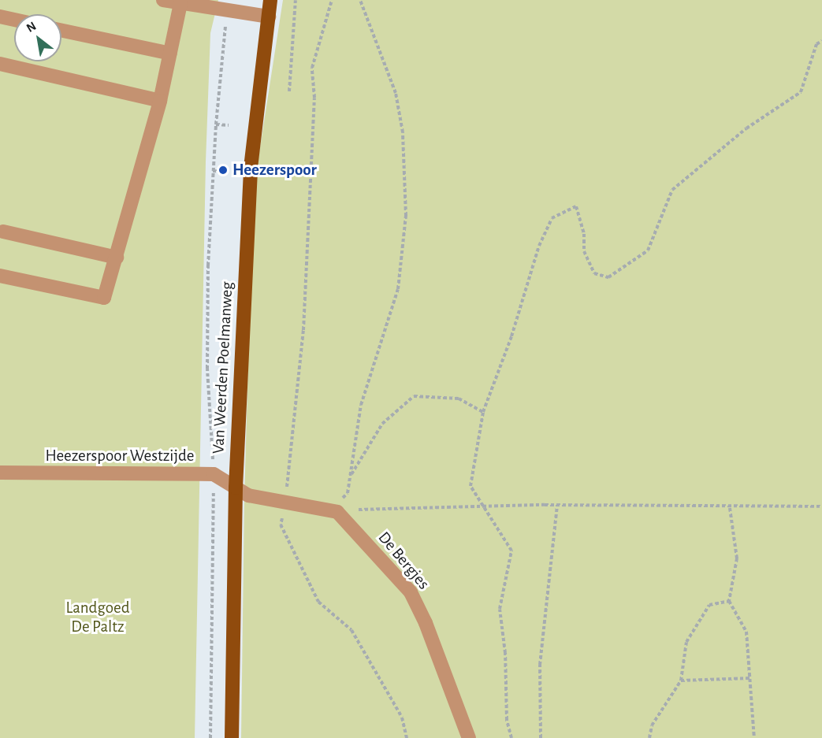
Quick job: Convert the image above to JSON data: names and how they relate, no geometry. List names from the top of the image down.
{
  "streets": {
    "main road": ["Van Weerden Poelmanweg"],
    "street": ["Heezerspoor Westzijde", "De Bergjes"]
  },
  "crossings": [
    ["Van Weerden Poelmanweg", "Heezerspoor Westzijde"]
  ],
  "parks": ["Landgoed De Paltz"],
  "places": ["Heezerspoor"],
  "north": "top left"
}
